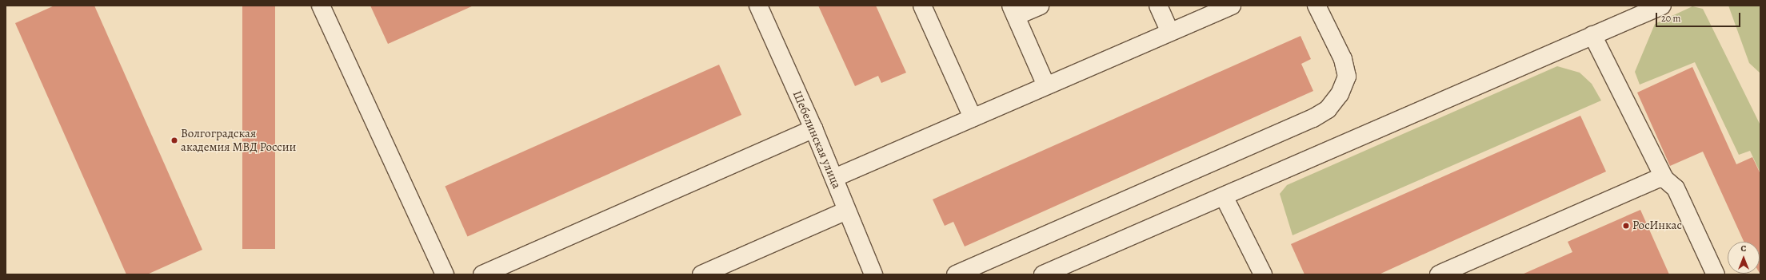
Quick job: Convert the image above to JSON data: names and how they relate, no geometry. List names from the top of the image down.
{
  "streets": {
    "street": ["Шебелинская улица"]
  },
  "places": ["Волгоградская академия МВД России", "РосИнкас"],
  "scale_bar": "20 m",
  "north": "top"
}
